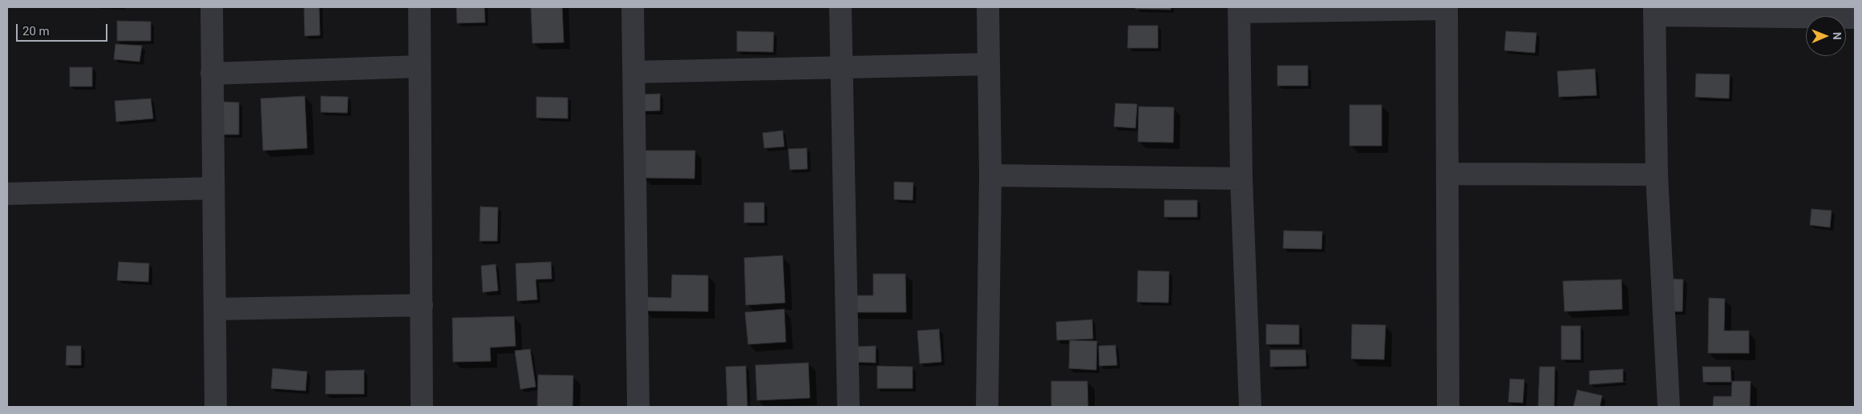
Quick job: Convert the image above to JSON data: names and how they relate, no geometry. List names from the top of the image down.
{
  "scale_bar": "20 m",
  "north": "right"
}
